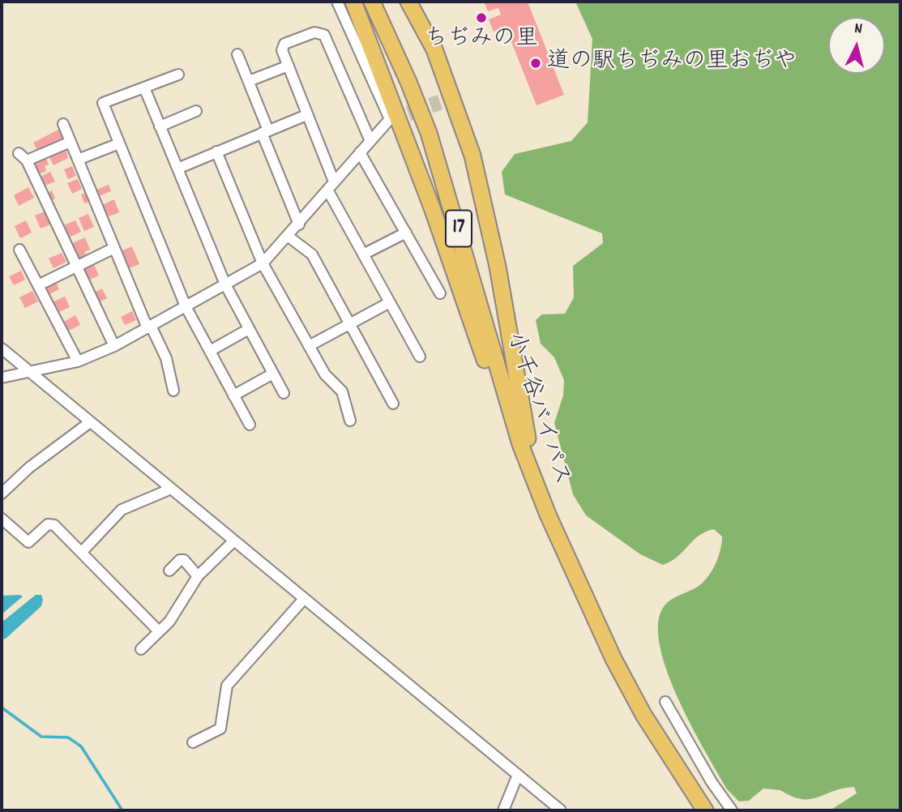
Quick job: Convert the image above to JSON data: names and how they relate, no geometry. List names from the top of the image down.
{
  "streets": {
    "highway": ["17", "小千谷バイパス"]
  },
  "places": ["ちぢみの里", "道の駅ちぢみの里おぢや"],
  "north": "top"
}
